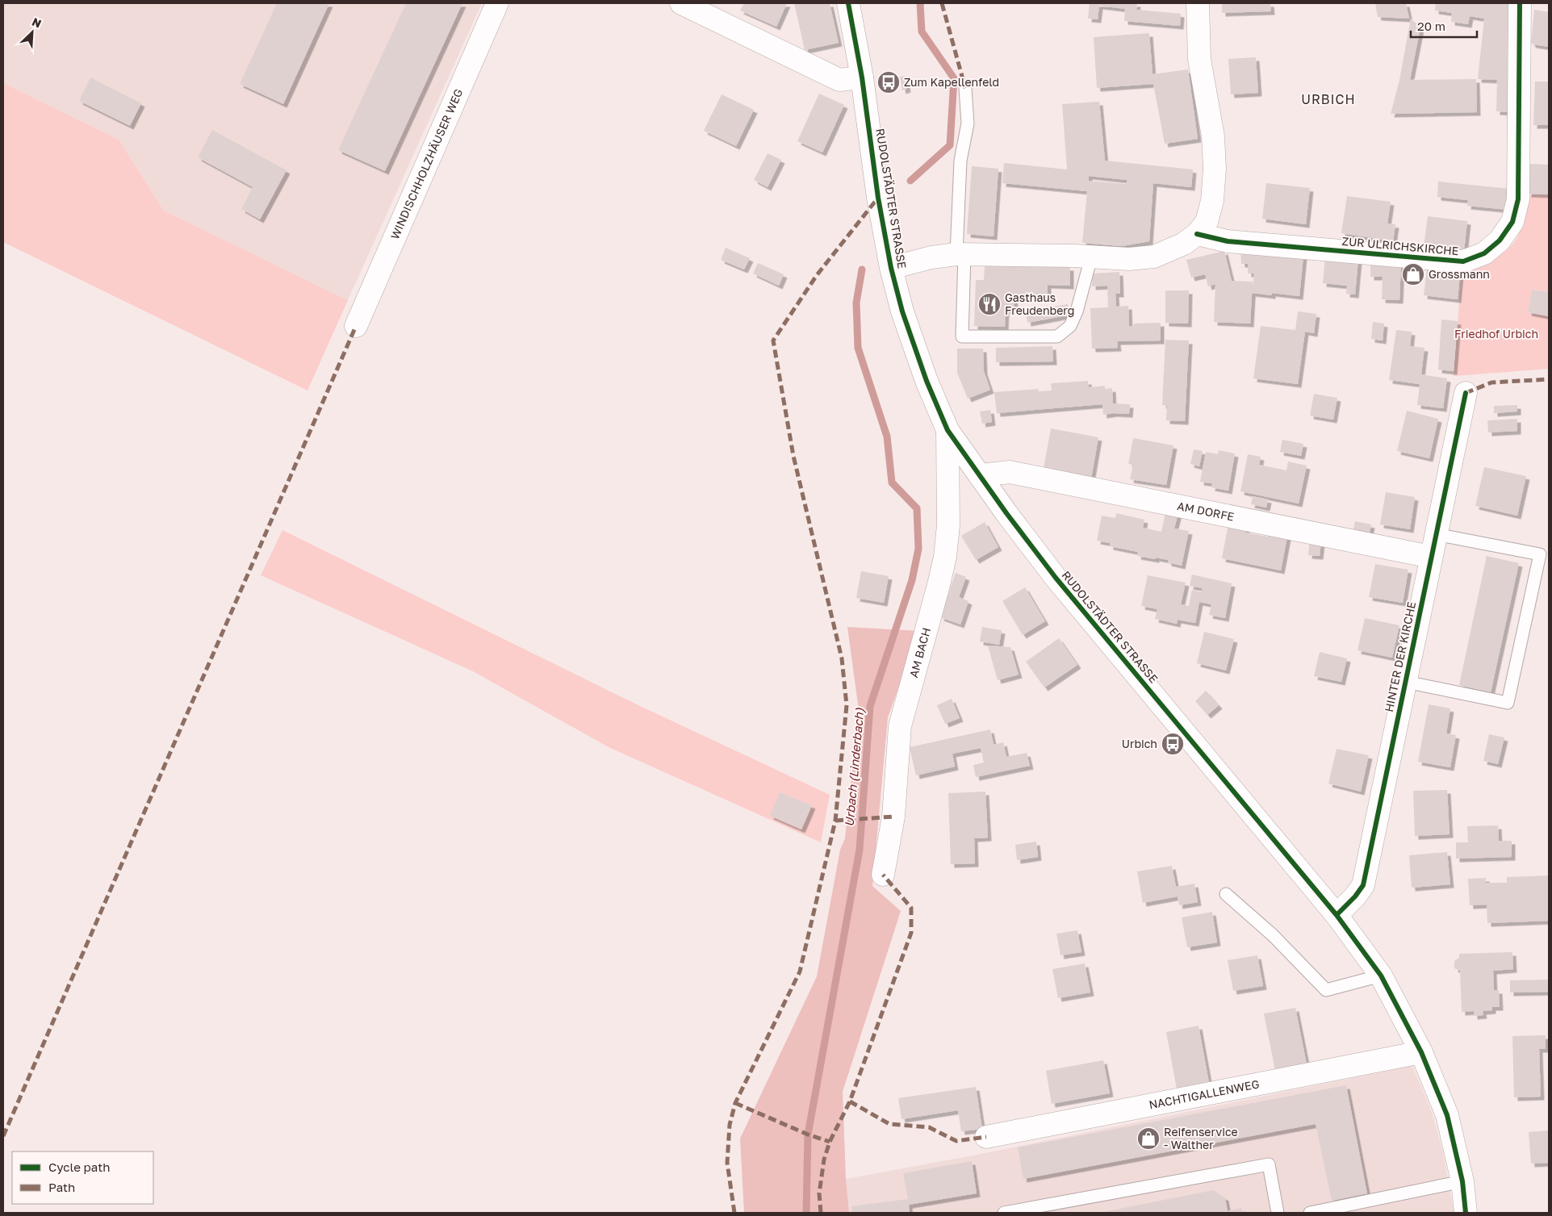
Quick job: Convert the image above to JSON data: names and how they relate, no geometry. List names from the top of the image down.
{
  "streets": {
    "street": [
      "WINDISCHHOLZHÄUSER WEG",
      "RUDOLSTÄDTER STRASSE",
      "ZUR ULRICHSKIRCHE",
      "AM DORFE",
      "AM BACH",
      "HINTER DER KIRCHE",
      "NACHTIGALLENWEG"
    ]
  },
  "crossings": [
    ["RUDOLSTÄDTER STRASSE", "AM DORFE"],
    ["RUDOLSTÄDTER STRASSE", "AM BACH"],
    ["RUDOLSTÄDTER STRASSE", "HINTER DER KIRCHE"],
    ["RUDOLSTÄDTER STRASSE", "NACHTIGALLENWEG"],
    ["AM DORFE", "HINTER DER KIRCHE"]
  ],
  "districts": ["URBICH"],
  "water": ["Urbach (Linderbach)"],
  "parks": ["Friedhof Urbich"],
  "places": {
    "bus stop": ["Zum Kapellenfeld", "Urbich"],
    "shop": ["Grossmann", "Reifenservice - Walther"],
    "restaurant": ["Gasthaus Freudenberg"]
  },
  "legend": ["Cycle path", "Path"],
  "scale_bar": "20 m",
  "north": "top right"
}
